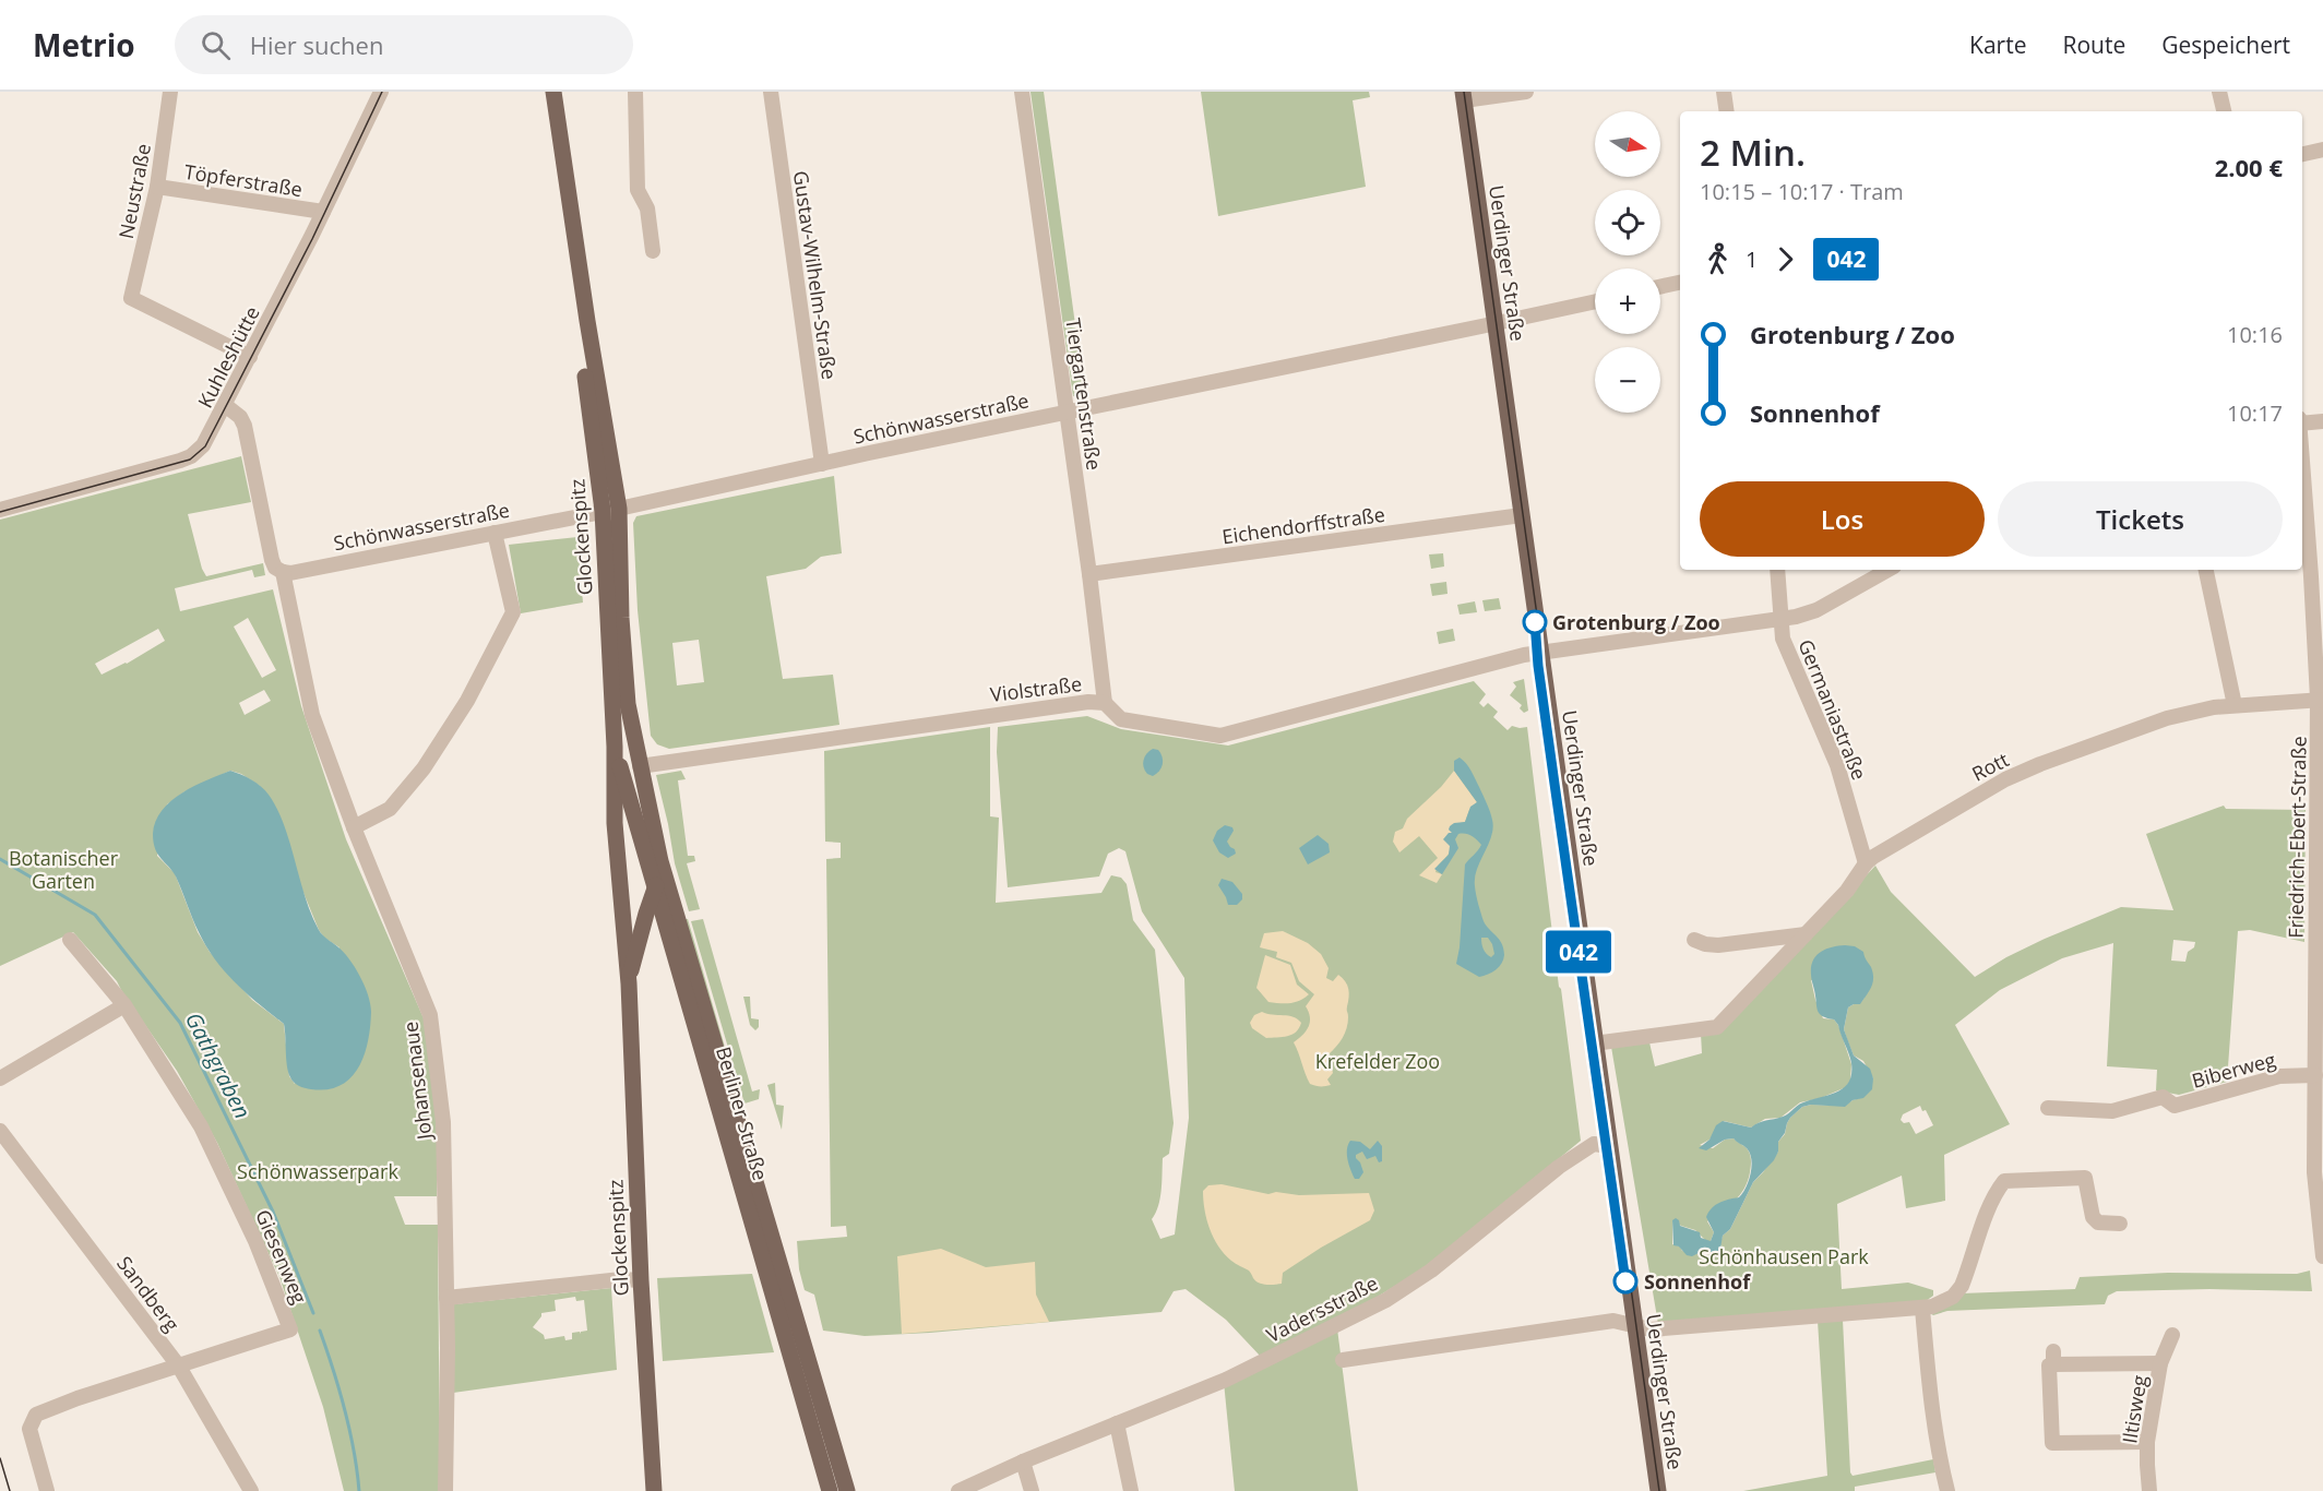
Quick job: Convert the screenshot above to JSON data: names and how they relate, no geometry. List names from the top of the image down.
{
  "streets": {
    "main road": ["Uerdinger Straße", "Glockenspitz", "Berliner Straße"],
    "street": [
      "Töpferstraße",
      "Neustraße",
      "Gustav-Wilhelm-Straße",
      "Kuhleshütte",
      "Tiergartenstraße",
      "Schönwasserstraße",
      "Eichendorffstraße",
      "Violstraße",
      "Germaniastraße",
      "Rott",
      "Friedrich-Ebert-Straße",
      "Biberweg",
      "Johansenaue",
      "Giesenweg",
      "Sandberg",
      "Vadersstraße",
      "Iltisweg"
    ]
  },
  "crossings": [
    ["Töpferstraße", "Neustraße"],
    ["Töpferstraße", "Kuhleshütte"],
    ["Neustraße", "Kuhleshütte"],
    ["Uerdinger Straße", "Schönwasserstraße"],
    ["Uerdinger Straße", "Eichendorffstraße"],
    ["Uerdinger Straße", "Violstraße"],
    ["Uerdinger Straße", "Rott"],
    ["Uerdinger Straße", "Vadersstraße"],
    ["Gustav-Wilhelm-Straße", "Schönwasserstraße"],
    ["Kuhleshütte", "Johansenaue"],
    ["Tiergartenstraße", "Schönwasserstraße"],
    ["Tiergartenstraße", "Eichendorffstraße"],
    ["Tiergartenstraße", "Violstraße"],
    ["Schönwasserstraße", "Glockenspitz"],
    ["Schönwasserstraße", "Johansenaue"],
    ["Glockenspitz", "Violstraße"],
    ["Glockenspitz", "Berliner Straße"],
    ["Violstraße", "Germaniastraße"],
    ["Violstraße", "Berliner Straße"],
    ["Germaniastraße", "Rott"],
    ["Rott", "Friedrich-Ebert-Straße"],
    ["Friedrich-Ebert-Straße", "Biberweg"],
    ["Giesenweg", "Sandberg"]
  ],
  "water": ["Gathgraben"],
  "parks": [
    "Botanischer Garten",
    "Krefelder Zoo",
    "Schönwasserpark",
    "Schönhausen Park"
  ],
  "places": ["Grotenburg / Zoo", "Sonnenhof"],
  "lines": ["tram line 042"],
  "north": "right",
  "page": {
    "header": "Metrio",
    "search": "Hier suchen",
    "nav": ["Karte", "Route", "Gespeichert"],
    "on_map": "042",
    "map_buttons": ["+", "−"],
    "heading": ["2 Min.", "10:15 – 10:17 · Tram", "2.00 €"],
    "legs": ["1", "042"],
    "list": [
      {
        "name": "Grotenburg / Zoo",
        "value": "10:16"
      },
      {
        "name": "Sonnenhof",
        "value": "10:17"
      }
    ],
    "buttons": ["Los", "Tickets"]
  }
}
